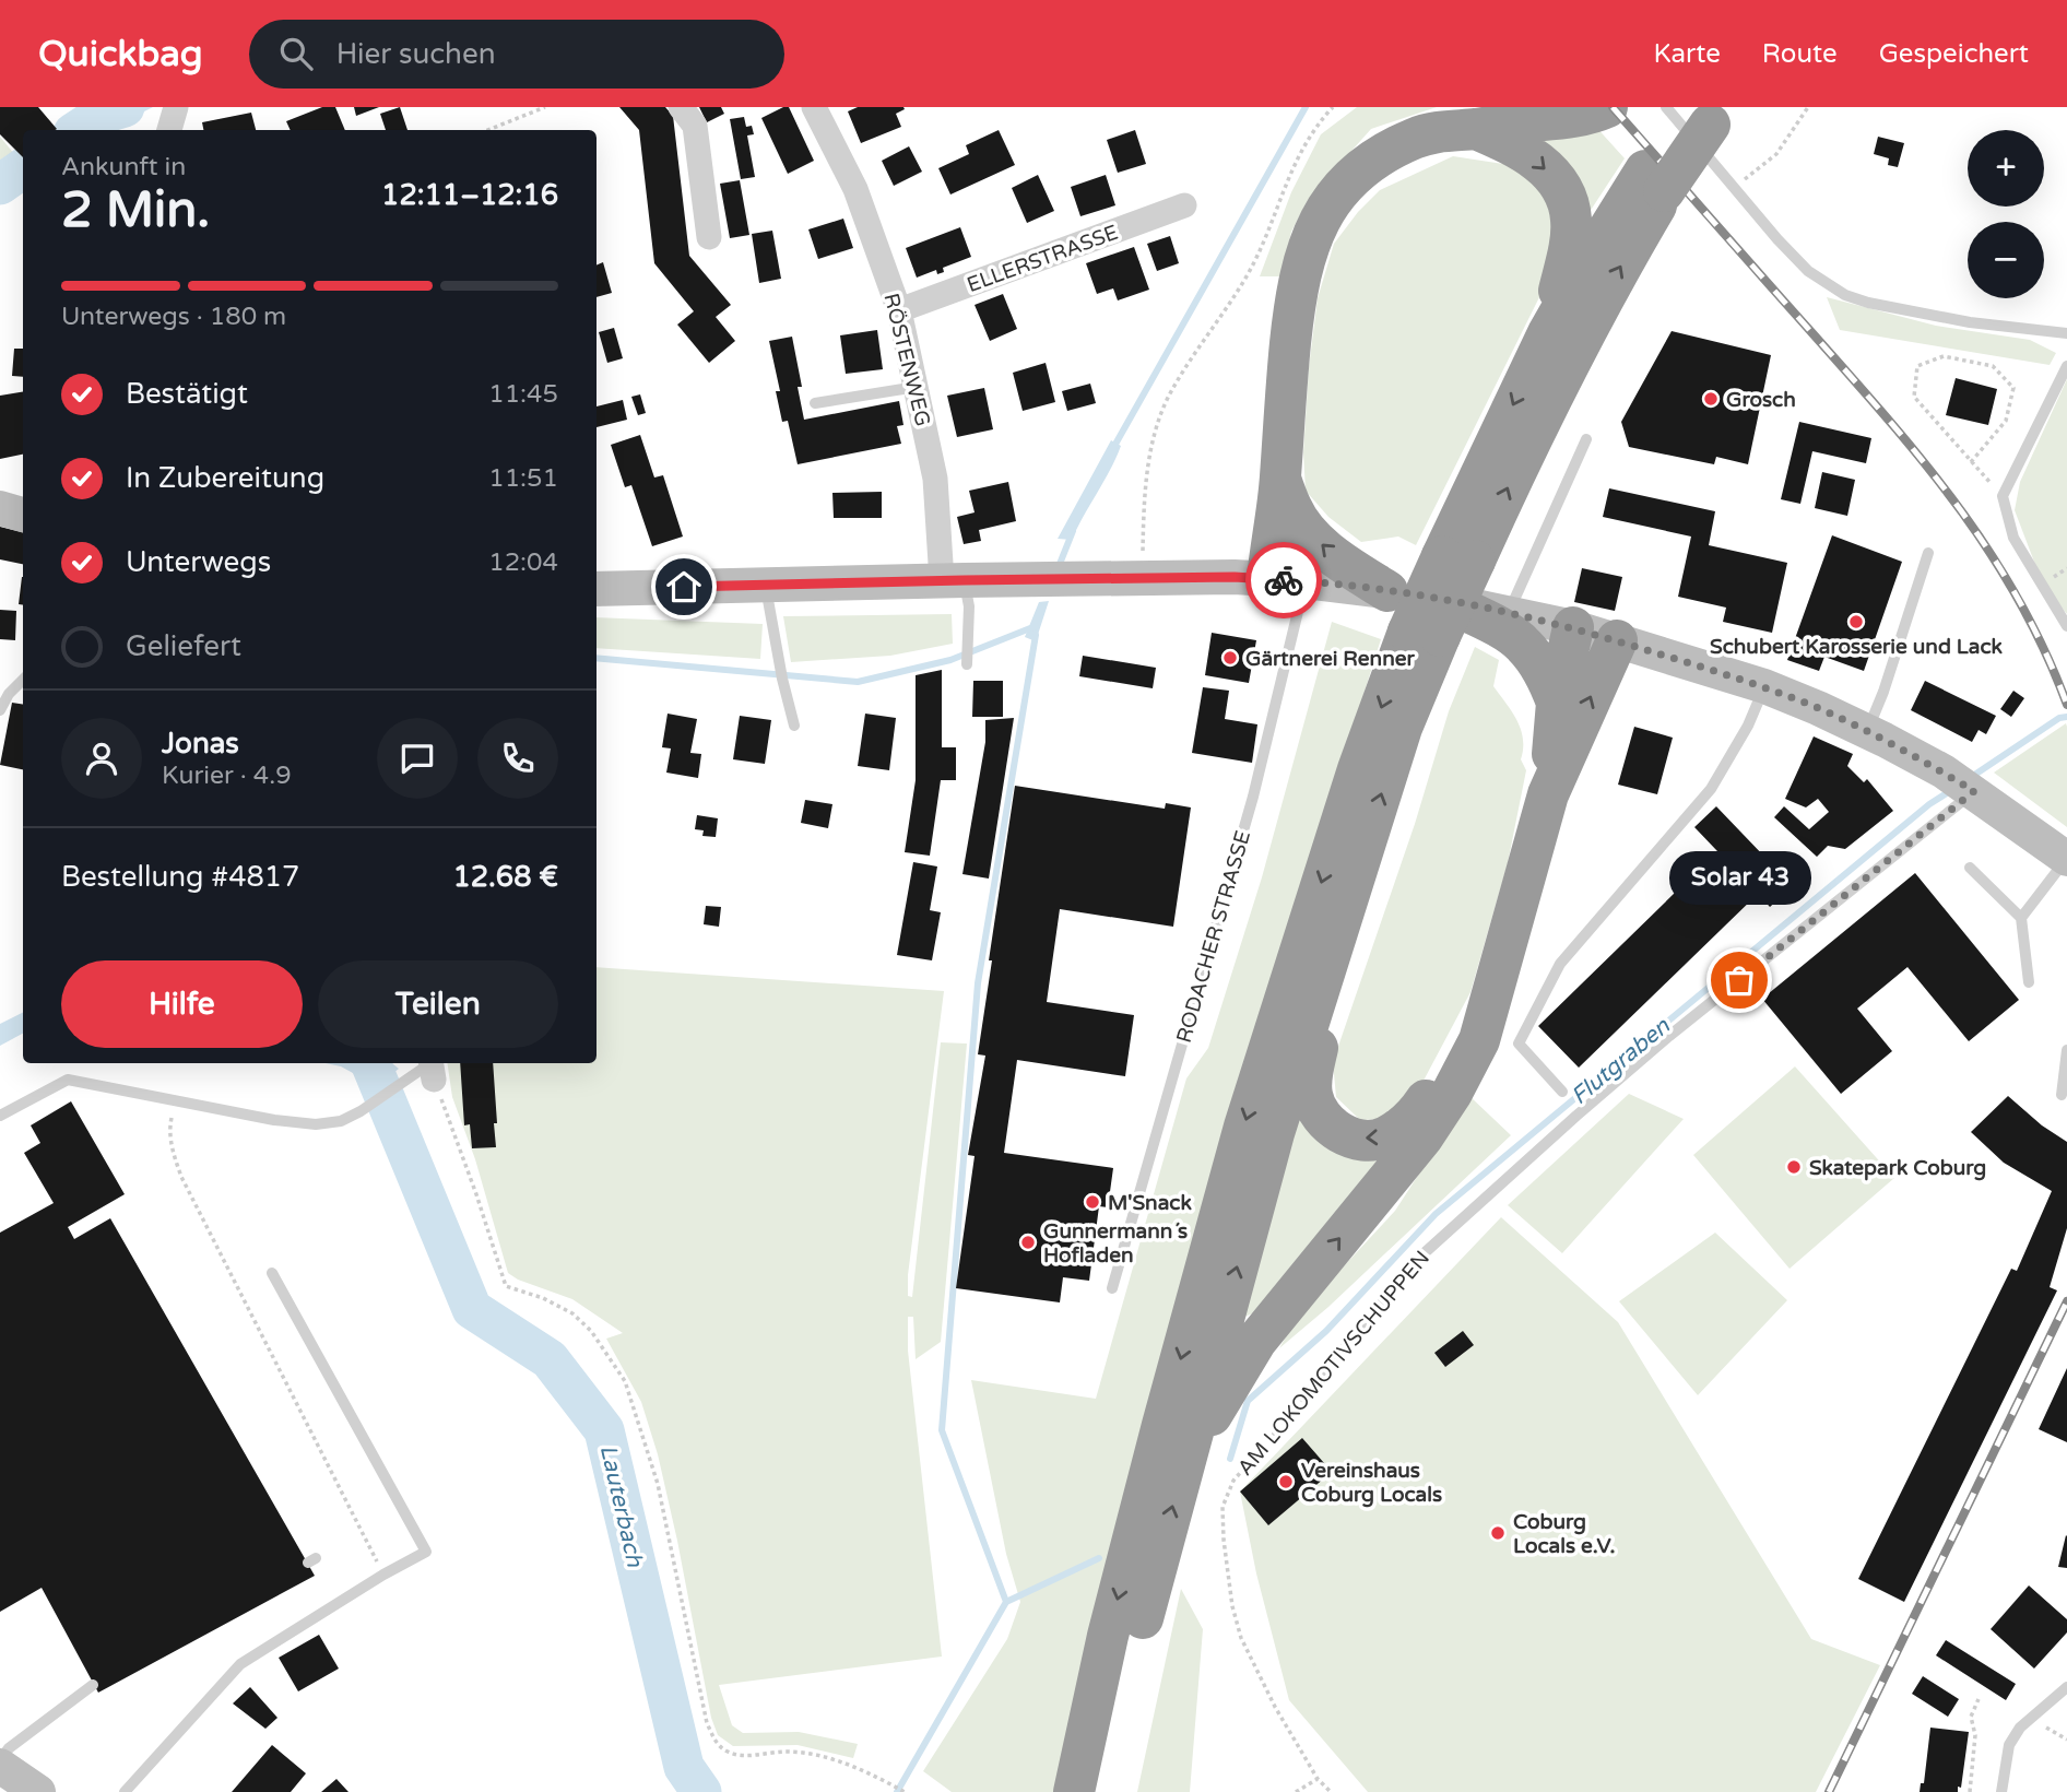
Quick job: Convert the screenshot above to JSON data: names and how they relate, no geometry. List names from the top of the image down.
{
  "streets": {
    "street": ["ELLERSTRASSE", "RÖSTENWEG"],
    "lane": ["RODACHER STRASSE", "AM LOKOMOTIVSCHUPPEN"]
  },
  "crossings": [
    ["ELLERSTRASSE", "RÖSTENWEG"]
  ],
  "water": ["Flutgraben", "Lauterbach"],
  "places": [
    "Grosch",
    "Schubert Karosserie und Lack",
    "Gärtnerei Renner",
    "Solar 43",
    "Skatepark Coburg",
    "M'Snack",
    "Gunnermann´s Hofladen",
    "Vereinshaus Coburg Locals",
    "Coburg Locals e.V."
  ],
  "page": {
    "header": "Quickbag",
    "search": "Hier suchen",
    "nav": ["Karte", "Route", "Gespeichert"],
    "map_buttons": ["+", "−"],
    "heading": ["2 Min.", "Ankunft in", "12:11–12:16"],
    "panel": [
      "Jonas",
      "Kurier · 4.9",
      "Bestellung #4817",
      "12.68 €"
    ],
    "bar": "Unterwegs · 180 m",
    "list": [
      ["Bestätigt", "11:45"],
      ["In Zubereitung", "11:51"],
      ["Unterwegs", "12:04"],
      "Geliefert"
    ],
    "bubble": "Solar 43",
    "buttons": ["Hilfe", "Teilen"]
  }
}
